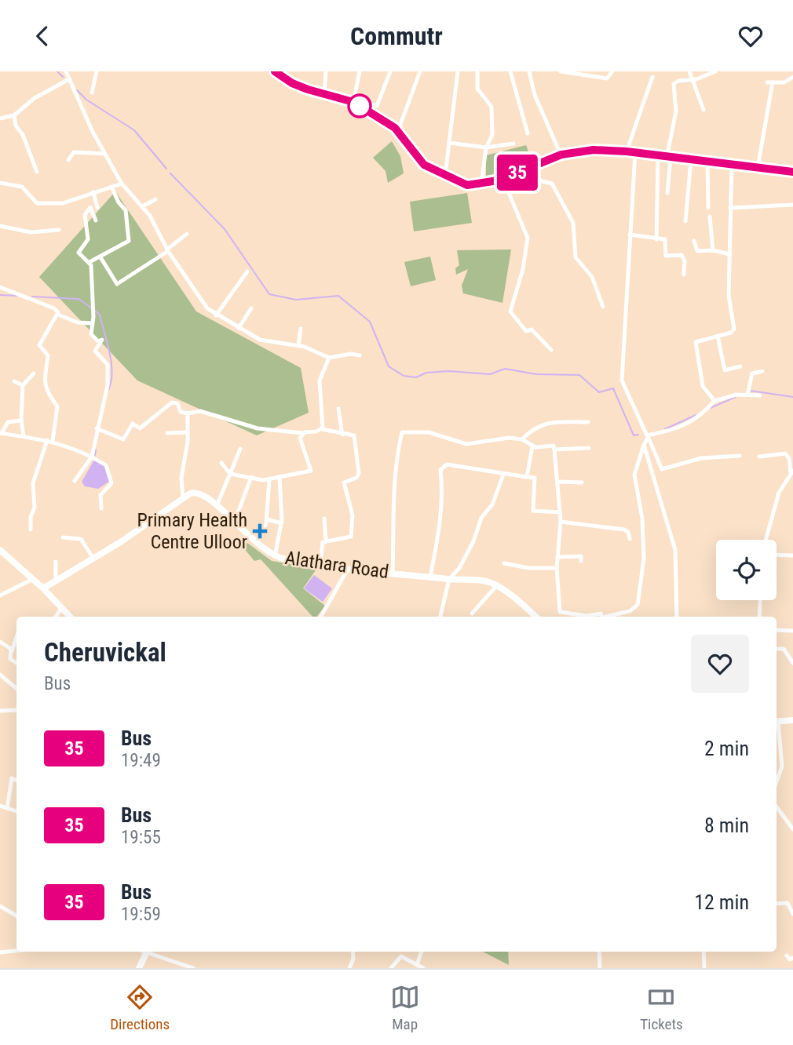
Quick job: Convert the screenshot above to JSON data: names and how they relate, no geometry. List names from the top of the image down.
{
  "streets": {
    "main road": ["Alathara Road"]
  },
  "places": {
    "health": ["Primary Health Centre Ulloor"]
  },
  "lines": ["bus line 35"],
  "page": {
    "header": "Commutr",
    "on_map": "35",
    "heading": ["Cheruvickal", "Bus"],
    "list": [
      {
        "mark": "35",
        "name": "Bus",
        "note": "19:49",
        "value": "2 min"
      },
      {
        "mark": "35",
        "name": "Bus",
        "note": "19:55",
        "value": "8 min"
      },
      {
        "mark": "35",
        "name": "Bus",
        "note": "19:59",
        "value": "12 min"
      }
    ],
    "tabs": ["Directions", "Map", "Tickets"]
  }
}
